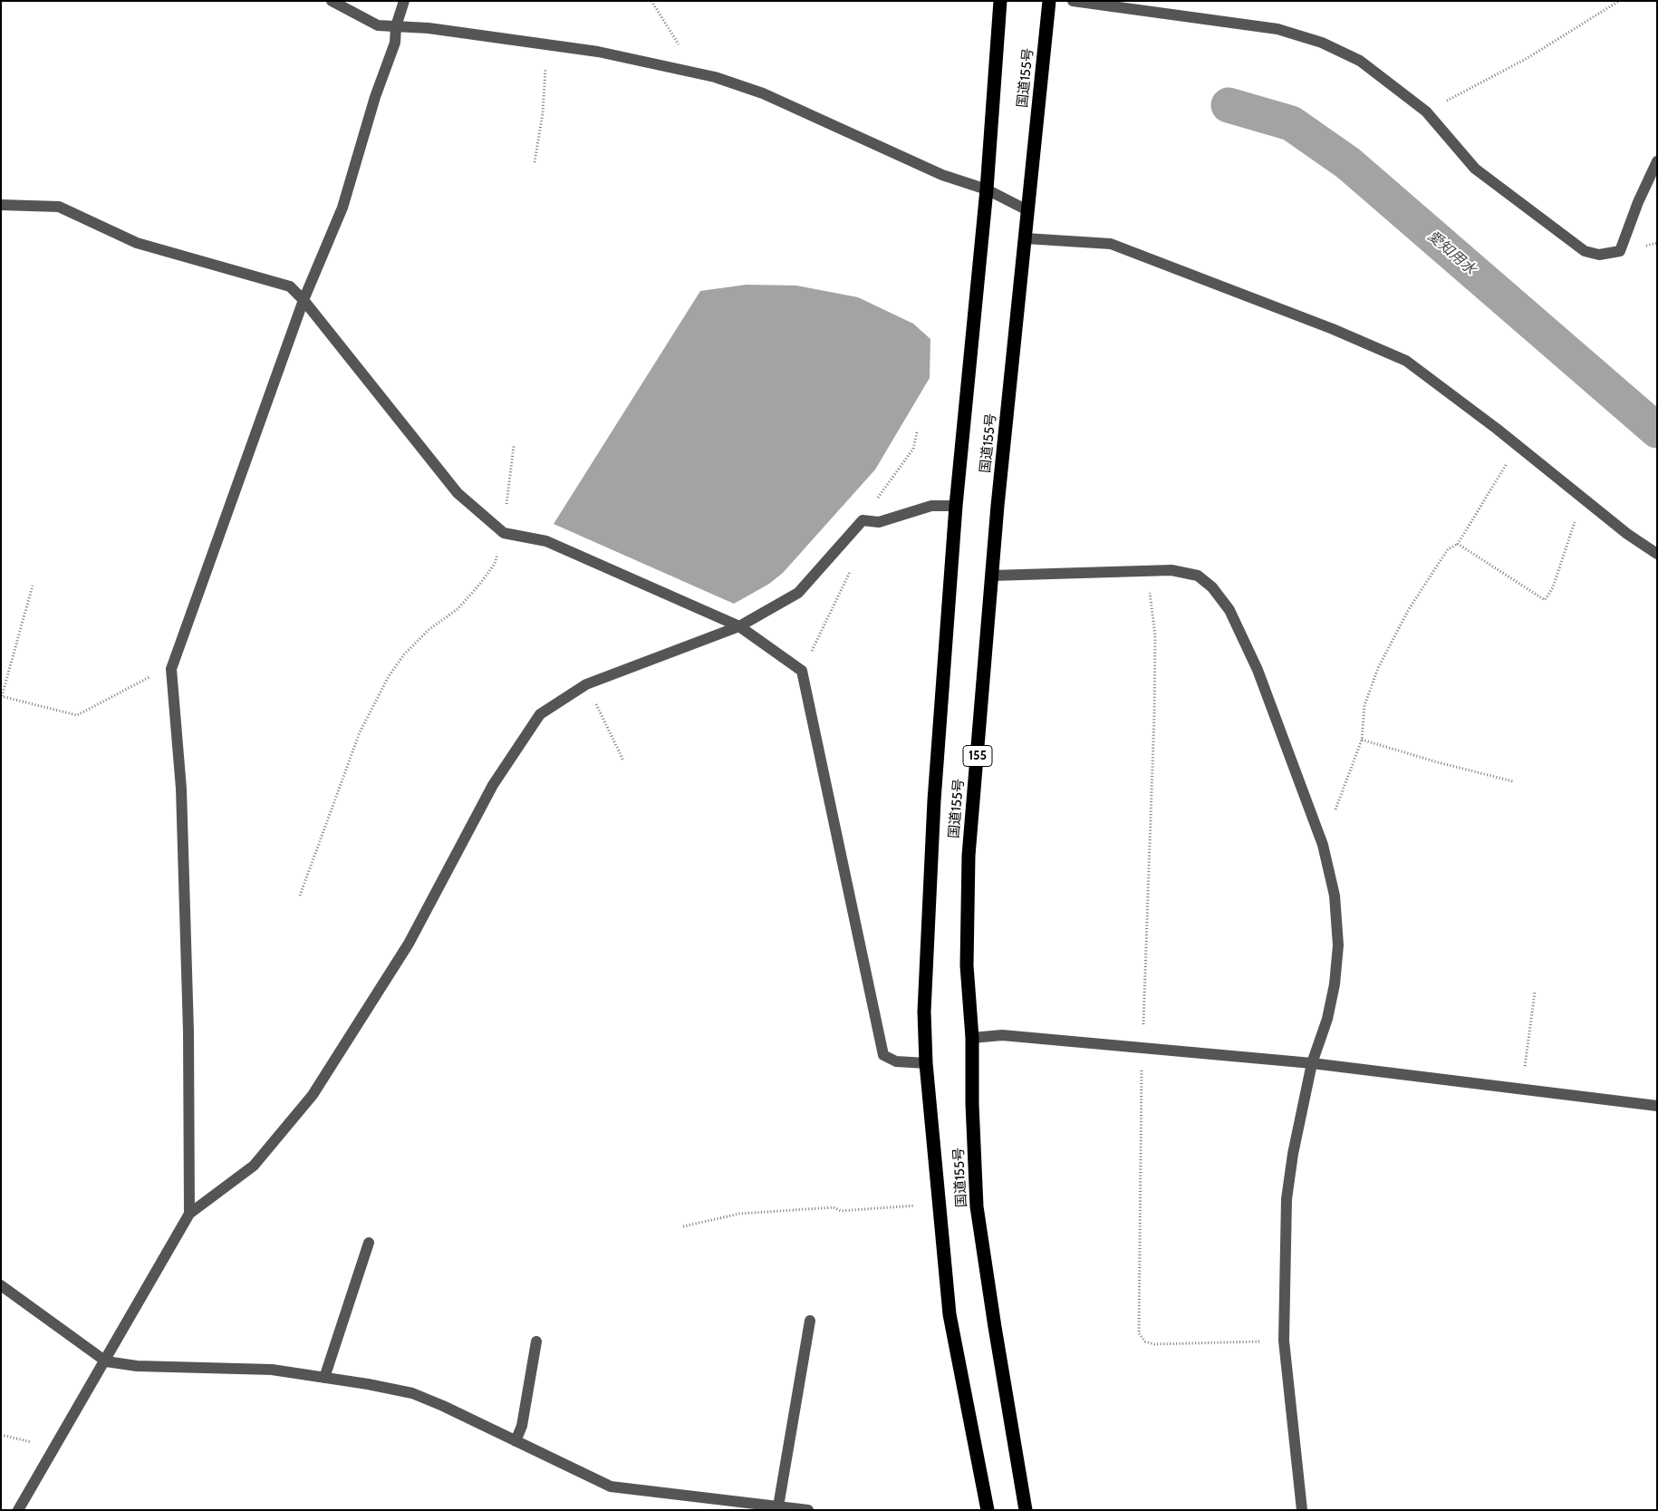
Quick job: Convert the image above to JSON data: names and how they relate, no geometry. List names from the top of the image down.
{
  "streets": {
    "highway": ["国道155号", "155"]
  },
  "water": ["愛知用水"]
}
